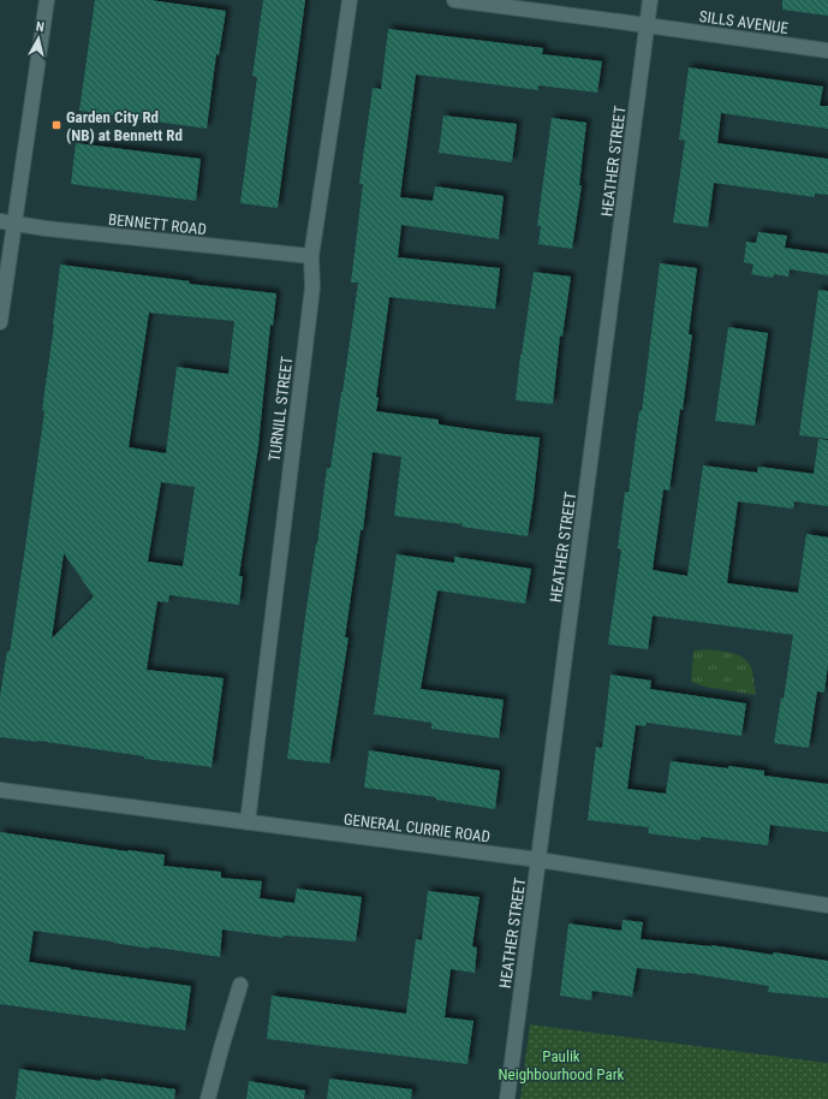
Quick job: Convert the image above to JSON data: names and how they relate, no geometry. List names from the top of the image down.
{
  "streets": {
    "street": [
      "SILLS AVENUE",
      "HEATHER STREET",
      "BENNETT ROAD",
      "TURNILL STREET",
      "GENERAL CURRIE ROAD"
    ]
  },
  "crossings": [
    ["SILLS AVENUE", "HEATHER STREET"],
    ["HEATHER STREET", "GENERAL CURRIE ROAD"],
    ["BENNETT ROAD", "TURNILL STREET"],
    ["TURNILL STREET", "GENERAL CURRIE ROAD"]
  ],
  "parks": ["Paulik Neighbourhood Park"],
  "places": {
    "transit": ["Garden City Rd (NB) at Bennett Rd"]
  },
  "north": "top"
}
